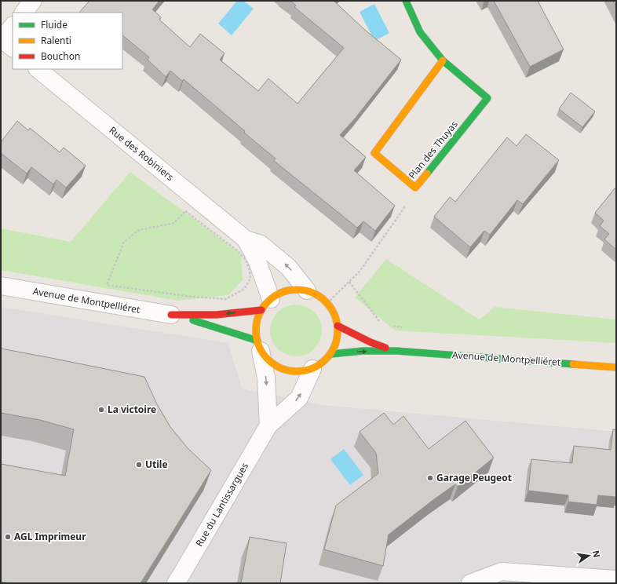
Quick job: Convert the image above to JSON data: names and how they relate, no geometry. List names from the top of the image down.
{
  "streets": {
    "street": [
      "Plan des Thuyas",
      "Rue des Robiniers",
      "Avenue de Montpelliéret",
      "Rue du Lantissargues"
    ]
  },
  "crossings": [
    ["Rue des Robiniers", "Avenue de Montpelliéret"],
    ["Rue des Robiniers", "Rue du Lantissargues"],
    ["Avenue de Montpelliéret", "Rue du Lantissargues"]
  ],
  "places": [
    "La victoire",
    "Utile",
    "Garage Peugeot",
    "AGL Imprimeur"
  ],
  "legend": ["Fluide", "Ralenti", "Bouchon"],
  "north": "right"
}
